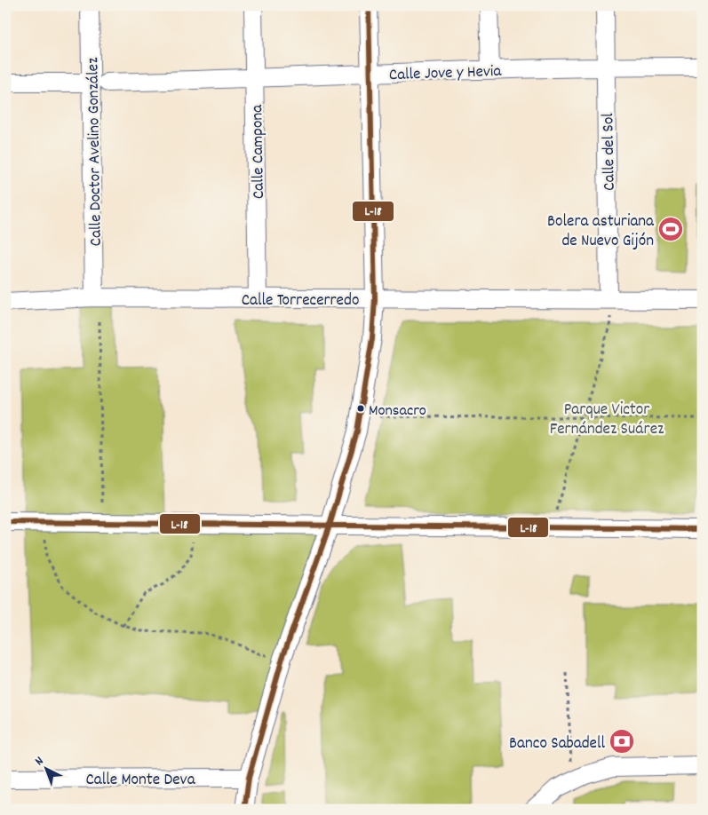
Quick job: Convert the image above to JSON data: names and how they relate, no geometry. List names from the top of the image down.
{
  "streets": {
    "street": [
      "Calle Jove y Hevia",
      "Calle Doctor Avelino González",
      "Calle Campona",
      "Calle del Sol",
      "Calle Torrecerredo",
      "Calle Monte Deva"
    ]
  },
  "crossings": [
    ["Calle Jove y Hevia", "Calle Campona"],
    ["Calle Jove y Hevia", "Calle del Sol"],
    ["Calle Doctor Avelino González", "Calle Torrecerredo"],
    ["Calle Campona", "Calle Torrecerredo"],
    ["Calle del Sol", "Calle Torrecerredo"]
  ],
  "parks": ["Parque Victor Fernández Suárez"],
  "places": {
    "sports": ["Bolera asturiana de Nuevo Gijón"],
    "other": ["Monsacro"],
    "bank": ["Banco Sabadell"]
  },
  "lines": ["transit line L-18"],
  "north": "top left"
}
